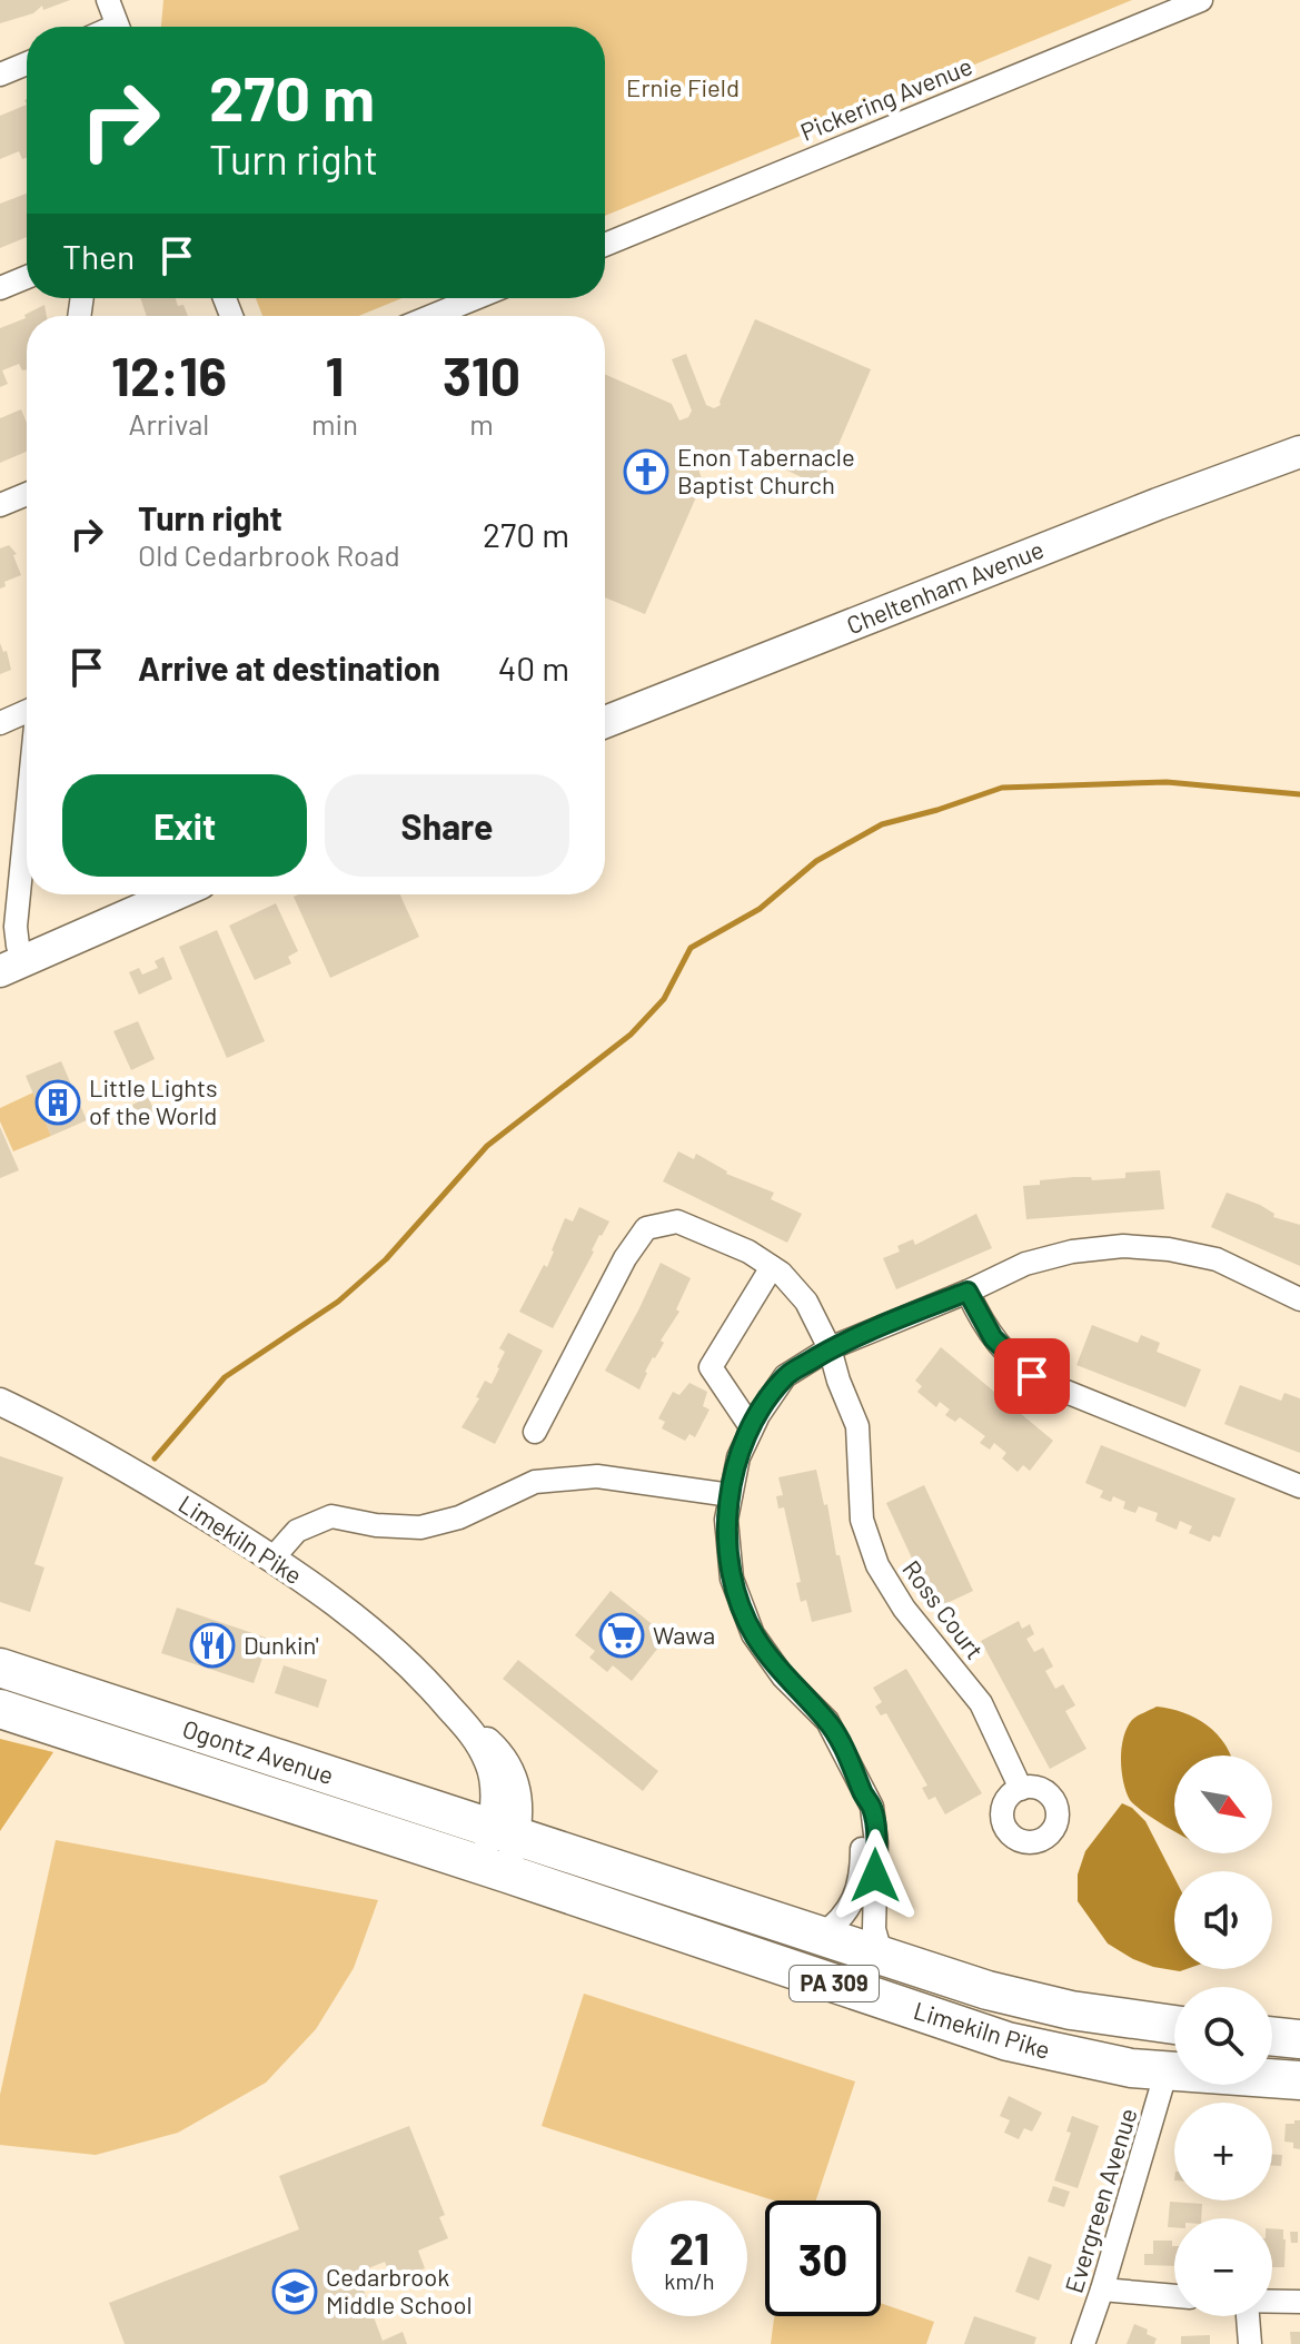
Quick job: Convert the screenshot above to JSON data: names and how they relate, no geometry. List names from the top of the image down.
{
  "streets": {
    "highway": ["Limekiln Pike", "Ogontz Avenue", "PA 309"],
    "main road": ["Cheltenham Avenue"],
    "street": ["Pickering Avenue", "Ross Court", "Evergreen Avenue"]
  },
  "crossings": [
    ["Limekiln Pike", "Ogontz Avenue"],
    ["Limekiln Pike", "Evergreen Avenue"]
  ],
  "parks": ["Ernie Field"],
  "places": {
    "church": ["Enon Tabernacle Baptist Church"],
    "building": ["Little Lights of the World"],
    "supermarket": ["Wawa"],
    "restaurant": ["Dunkin'"],
    "school or university": ["Cedarbrook Middle School"]
  },
  "north": "bottom right",
  "page": {
    "turn": ["270 m", "Turn right"],
    "then": "Then",
    "eta": [
      "12:16",
      "Arrival",
      "1",
      "min",
      "310",
      "m"
    ],
    "list": [
      {
        "name": "Turn right",
        "note": "Old Cedarbrook Road",
        "value": "270 m"
      },
      {
        "name": "Arrive at destination",
        "value": "40 m"
      }
    ],
    "buttons": ["Exit", "Share"],
    "map_buttons": ["+", "−"],
    "speed": "21 km/h",
    "limit": "30"
  }
}
